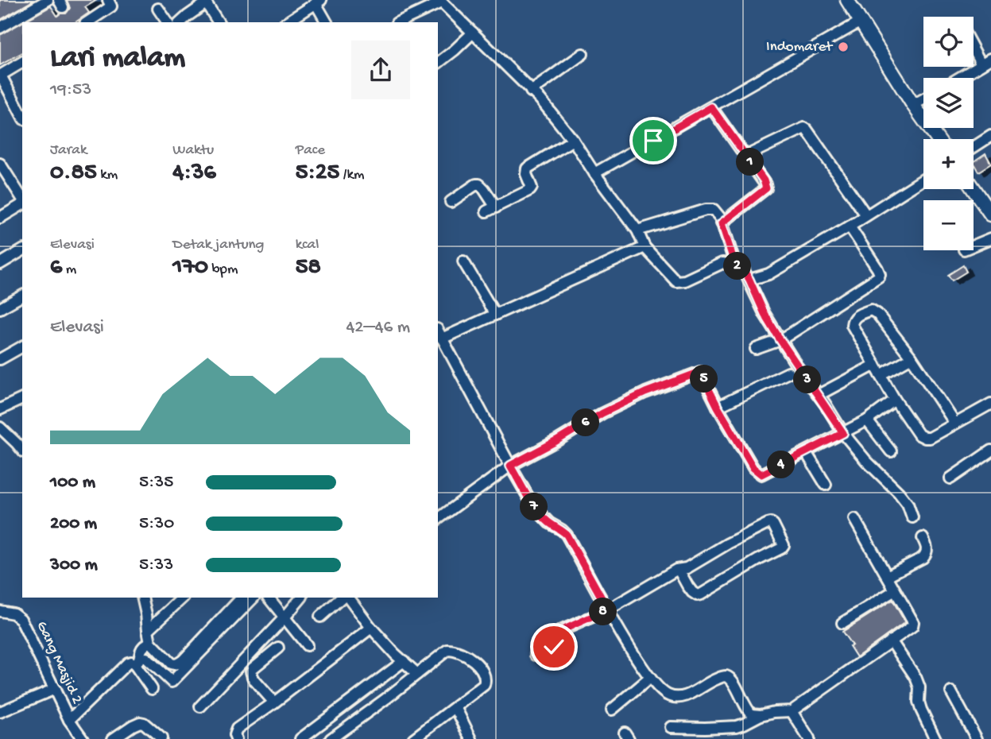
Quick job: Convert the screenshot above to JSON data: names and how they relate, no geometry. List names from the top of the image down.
{
  "streets": {
    "street": ["Gang Masjid 2"]
  },
  "places": ["Indomaret"],
  "page": {
    "map_buttons": ["+", "−"],
    "heading": ["Lari malam", "19:53"],
    "stats": [
      ["Jarak", "0.85 km"],
      ["Waktu", "4:36"],
      ["Pace", "5:25 /km"],
      ["Elevasi", "6 m"],
      ["Detak jantung", "170 bpm"],
      ["kcal", "58"]
    ],
    "pins": [
      "1",
      "2",
      "5",
      "3",
      "6",
      "4",
      "7",
      "8"
    ],
    "chart": ["Elevasi", "42–46 m"],
    "list": [
      {
        "name": "100 m",
        "note": "5:35"
      },
      {
        "name": "200 m",
        "note": "5:30"
      },
      {
        "name": "300 m",
        "note": "5:33"
      }
    ]
  }
}
